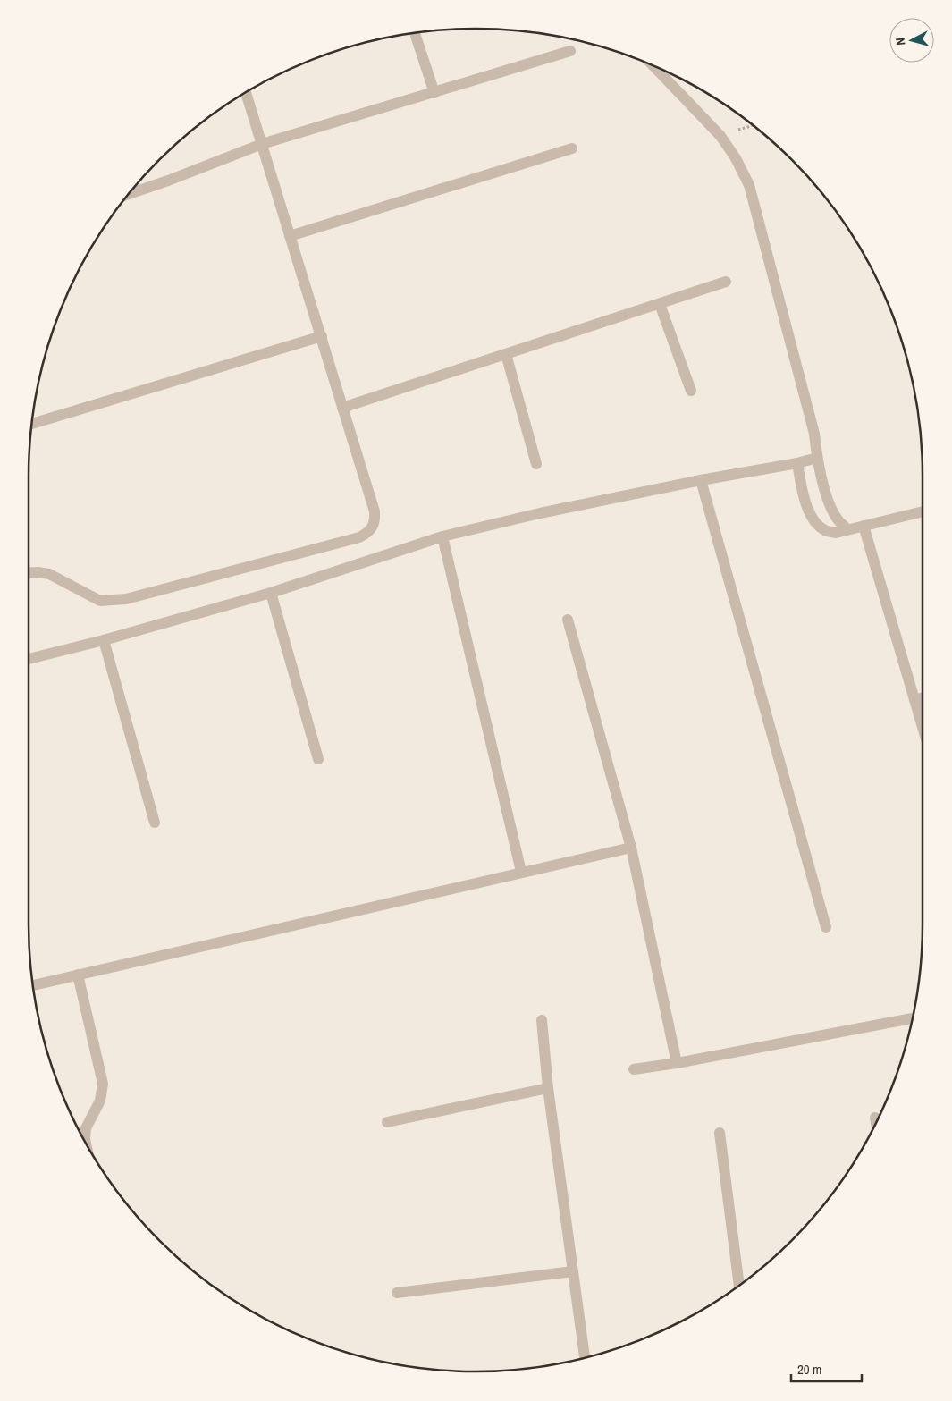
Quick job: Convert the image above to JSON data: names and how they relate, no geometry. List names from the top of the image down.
{
  "scale_bar": "20 m",
  "north": "left"
}
